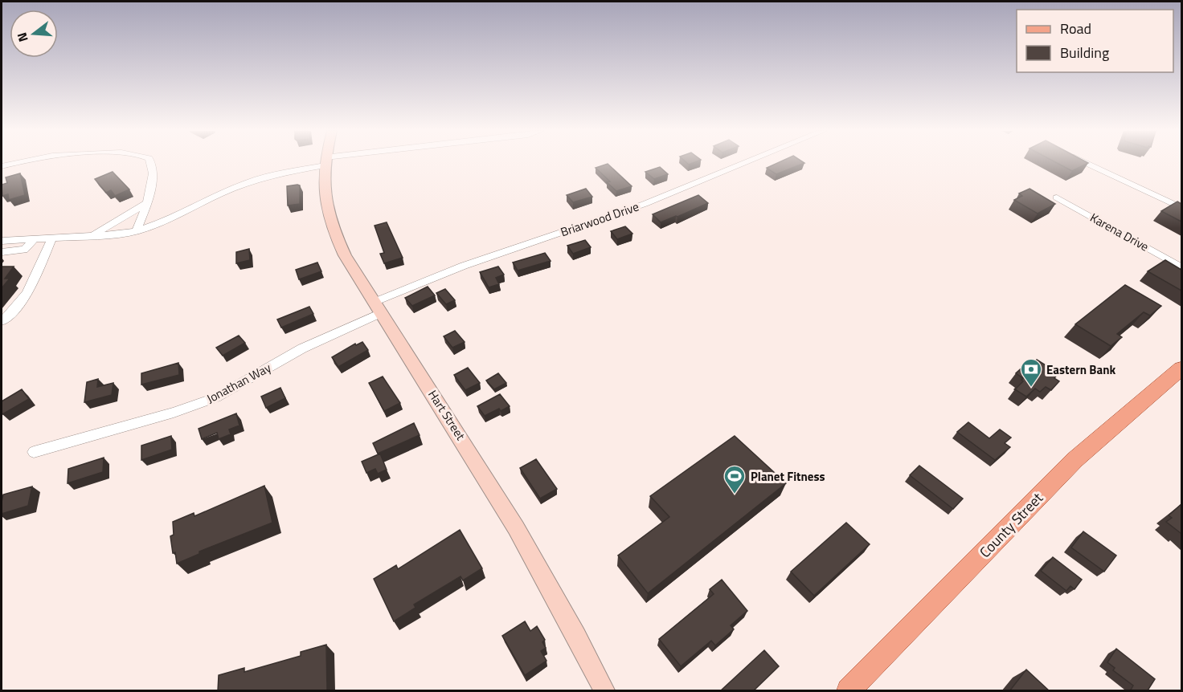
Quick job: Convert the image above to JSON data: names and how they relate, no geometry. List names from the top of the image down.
{
  "streets": {
    "main road": ["County Street"],
    "street": [
      "Briarwood Drive",
      "Karena Drive",
      "Jonathan Way",
      "Hart Street"
    ]
  },
  "crossings": [
    ["Briarwood Drive", "Jonathan Way"],
    ["Briarwood Drive", "Hart Street"],
    ["Jonathan Way", "Hart Street"]
  ],
  "places": {
    "bank": ["Eastern Bank"],
    "sports": ["Planet Fitness"]
  },
  "legend": ["Road", "Building"],
  "north": "left"
}
